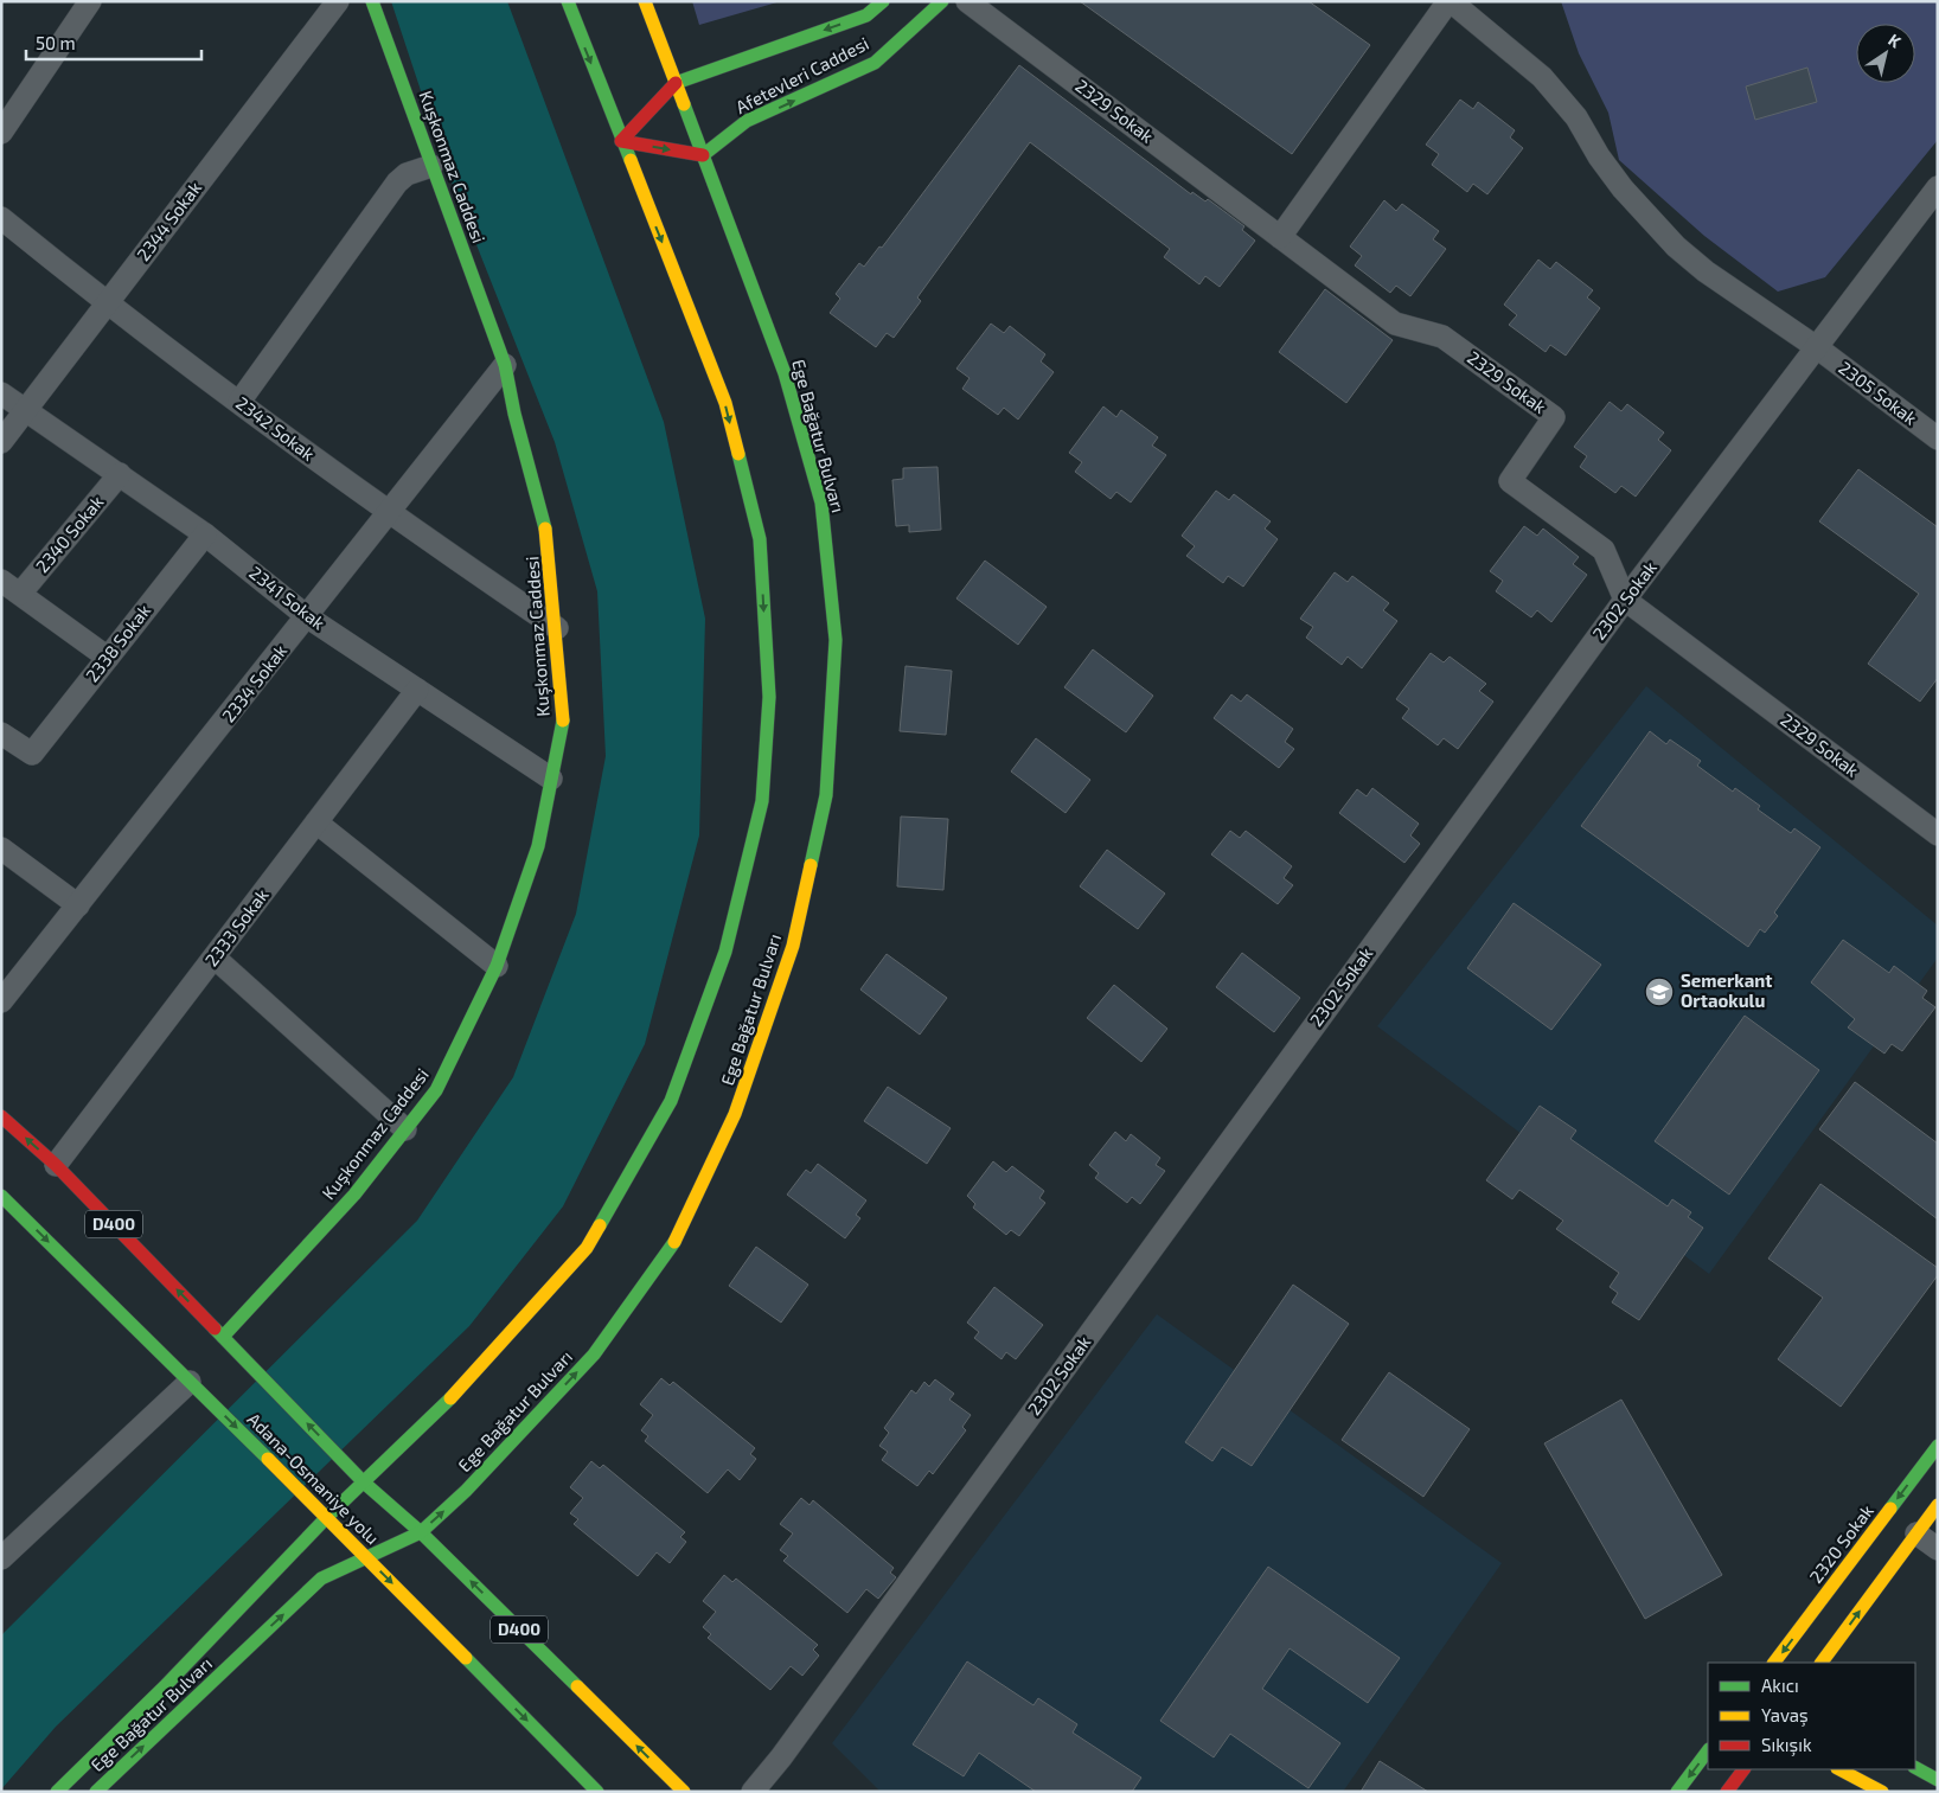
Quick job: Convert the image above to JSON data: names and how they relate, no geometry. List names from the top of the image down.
{
  "streets": {
    "main road": [
      "Afetevleri Caddesi",
      "Kuşkonmaz Caddesi",
      "Ege Bağatur Bulvarı",
      "D400",
      "Adana-Osmaniye yolu",
      "2320 Sokak"
    ],
    "street": [
      "2329 Sokak",
      "2344 Sokak",
      "2305 Sokak",
      "2342 Sokak",
      "2340 Sokak",
      "2341 Sokak",
      "2302 Sokak",
      "2338 Sokak",
      "2334 Sokak",
      "2333 Sokak"
    ]
  },
  "crossings": [
    ["Afetevleri Caddesi", "Ege Bağatur Bulvarı"],
    ["2329 Sokak", "2302 Sokak"],
    ["Kuşkonmaz Caddesi", "2342 Sokak"],
    ["Kuşkonmaz Caddesi", "2341 Sokak"],
    ["Kuşkonmaz Caddesi", "2334 Sokak"],
    ["Kuşkonmaz Caddesi", "D400"],
    ["Kuşkonmaz Caddesi", "Adana-Osmaniye yolu"],
    ["2344 Sokak", "2342 Sokak"],
    ["2344 Sokak", "2341 Sokak"],
    ["2305 Sokak", "2302 Sokak"],
    ["2342 Sokak", "2334 Sokak"],
    ["Ege Bağatur Bulvarı", "Adana-Osmaniye yolu"],
    ["2340 Sokak", "2341 Sokak"],
    ["2341 Sokak", "2338 Sokak"],
    ["2341 Sokak", "2334 Sokak"],
    ["2341 Sokak", "2333 Sokak"],
    ["2333 Sokak", "D400"],
    ["D400", "Adana-Osmaniye yolu"]
  ],
  "places": {
    "school or university": ["Semerkant Ortaokulu"]
  },
  "legend": ["Akıcı", "Yavaş", "Sıkışık"],
  "scale_bar": "50 m",
  "north": "top right"
}
